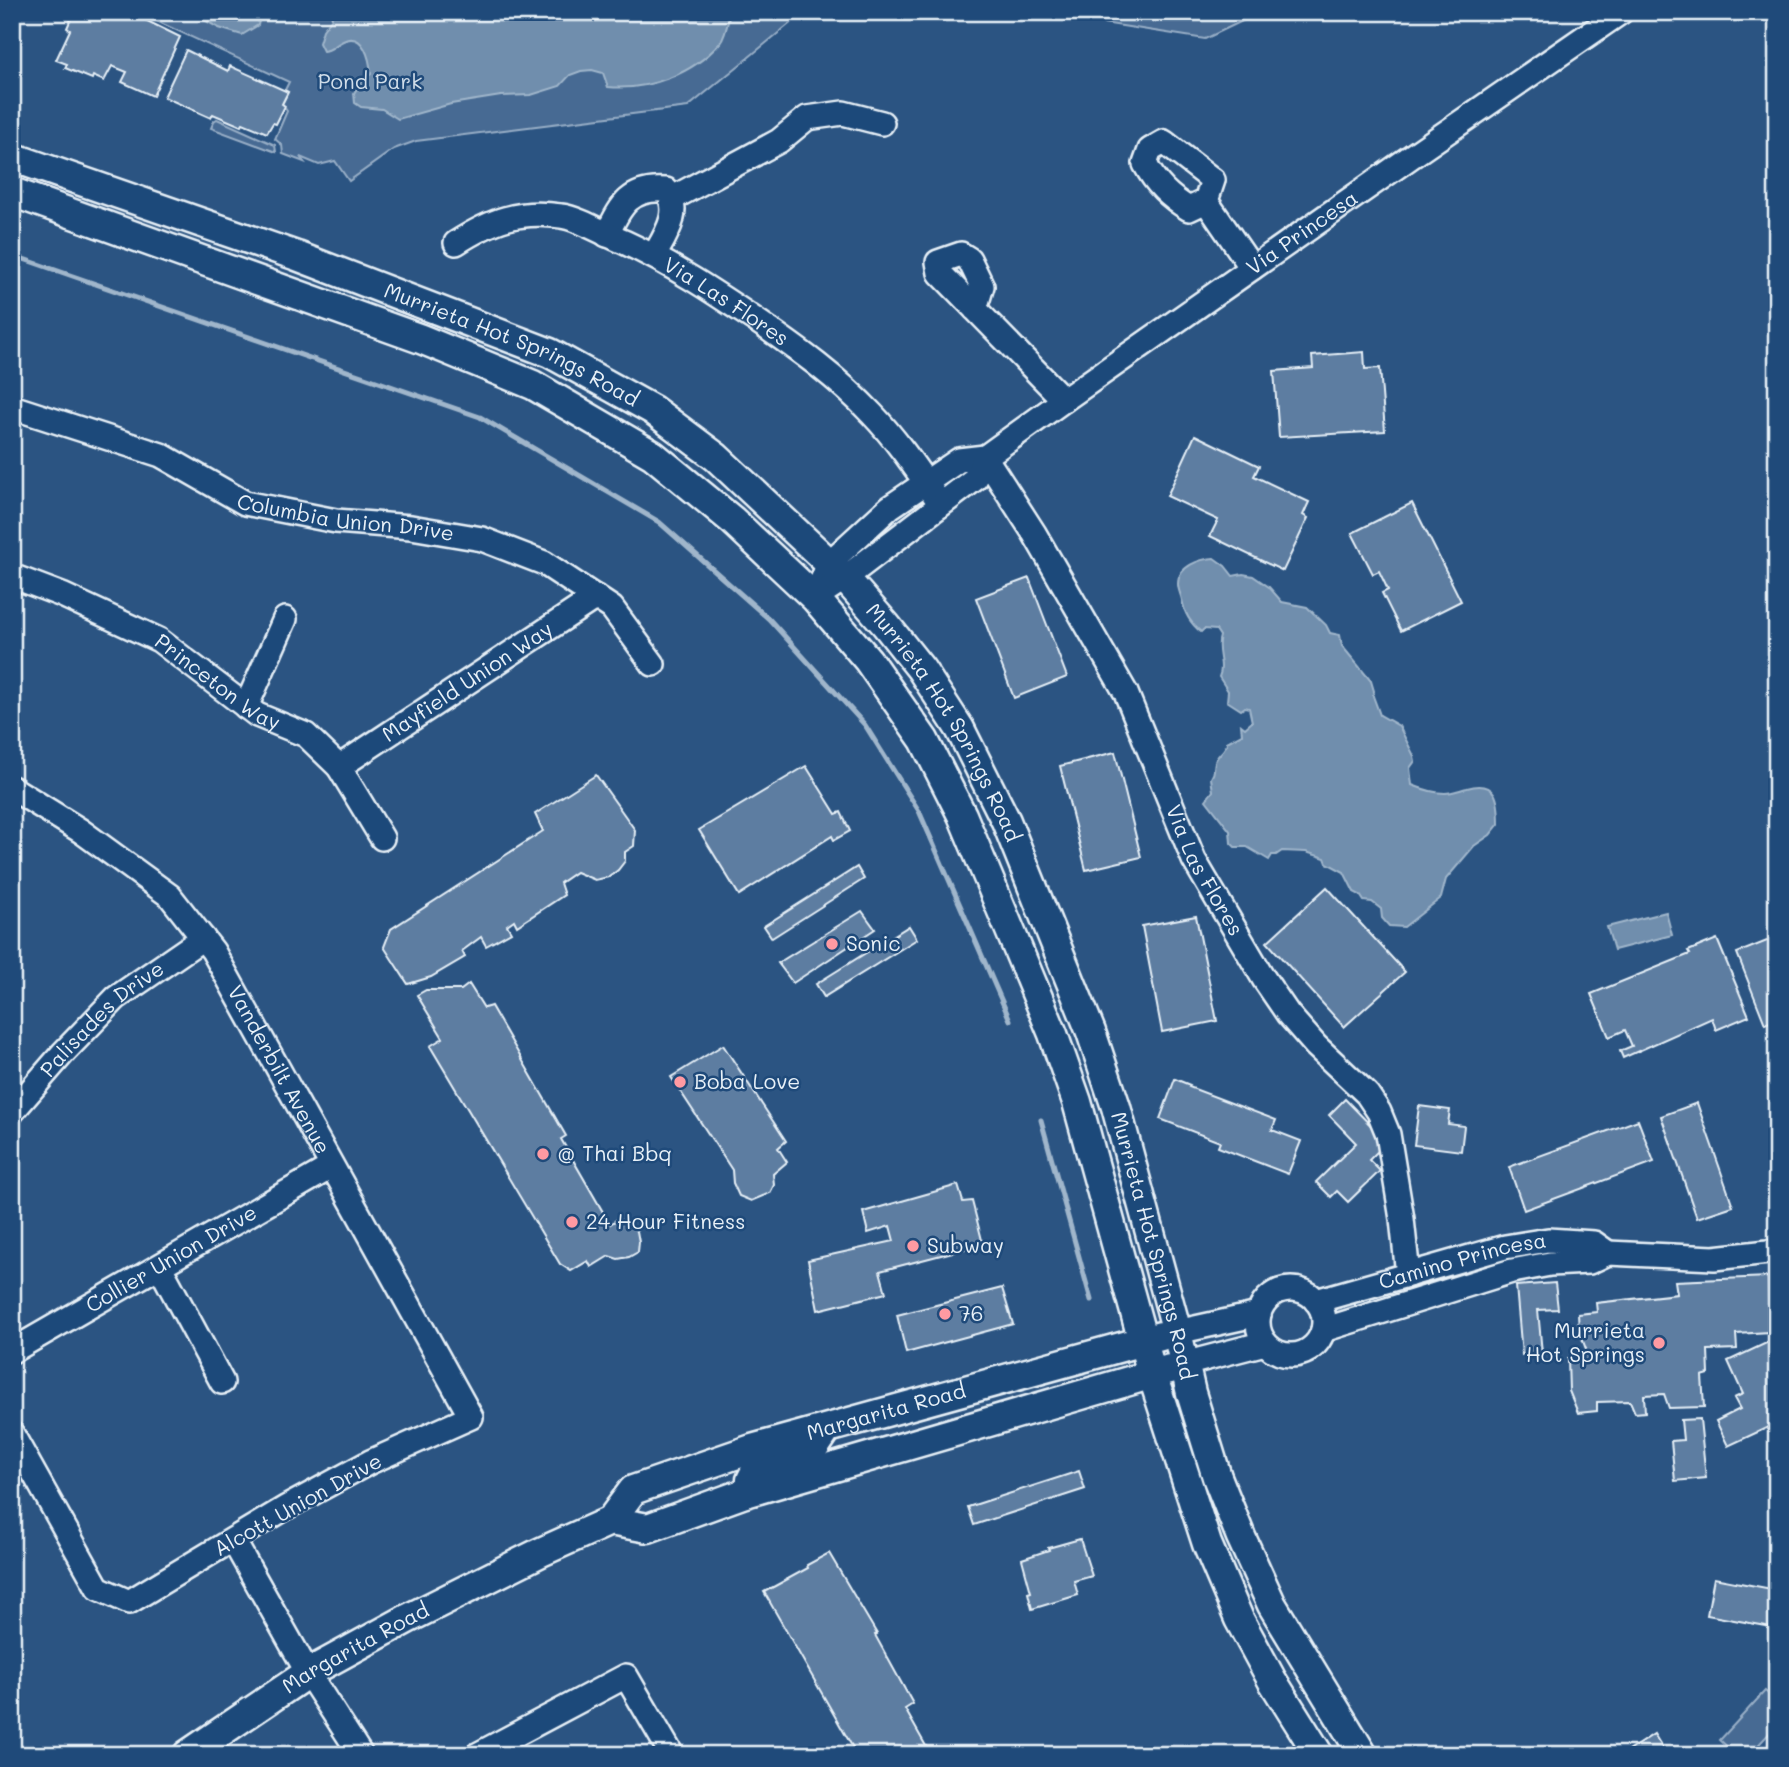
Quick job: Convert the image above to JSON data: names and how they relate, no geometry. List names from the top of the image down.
{
  "streets": {
    "main road": ["Murrieta Hot Springs Road", "Margarita Road"],
    "street": [
      "Via Princesa",
      "Via Las Flores",
      "Columbia Union Drive",
      "Princeton Way",
      "Mayfield Union Way",
      "Palisades Drive",
      "Vanderbilt Avenue",
      "Collier Union Drive",
      "Camino Princesa",
      "Alcott Union Drive"
    ]
  },
  "crossings": [
    ["Via Princesa", "Via Las Flores"],
    ["Via Princesa", "Murrieta Hot Springs Road"],
    ["Via Las Flores", "Camino Princesa"],
    ["Murrieta Hot Springs Road", "Margarita Road"],
    ["Columbia Union Drive", "Mayfield Union Way"],
    ["Princeton Way", "Mayfield Union Way"],
    ["Palisades Drive", "Vanderbilt Avenue"],
    ["Vanderbilt Avenue", "Collier Union Drive"],
    ["Vanderbilt Avenue", "Alcott Union Drive"]
  ],
  "parks": ["Pond Park"],
  "places": [
    "Sonic",
    "Boba Love",
    "@ Thai Bbq",
    "24 Hour Fitness",
    "Subway",
    "76",
    "Murrieta Hot Springs"
  ]
}
